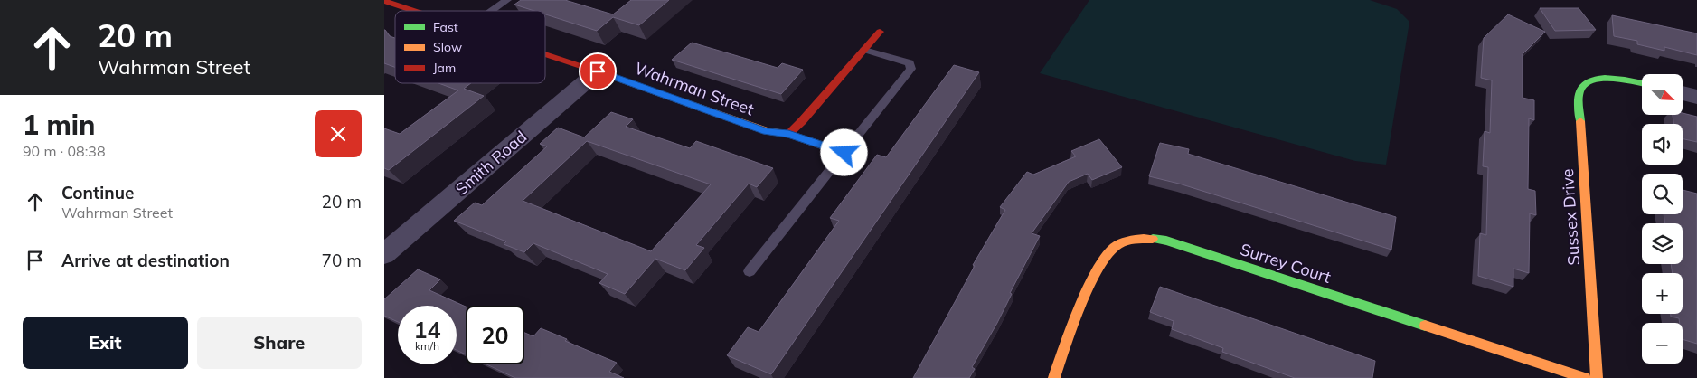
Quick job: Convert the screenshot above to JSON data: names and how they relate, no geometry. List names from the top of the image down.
{
  "streets": {
    "street": [
      "Wahrman Street",
      "Smith Road",
      "Sussex Drive",
      "Surrey Court"
    ]
  },
  "crossings": [
    ["Wahrman Street", "Smith Road"]
  ],
  "legend": ["Fast", "Slow", "Jam"],
  "north": "bottom right",
  "page": {
    "turn": ["20 m", "Wahrman Street"],
    "map_buttons": ["+", "−"],
    "heading": ["1 min", "90 m · 08:38"],
    "list": [
      {
        "name": "Continue",
        "note": "Wahrman Street",
        "value": "20 m"
      },
      {
        "name": "Arrive at destination",
        "value": "70 m"
      }
    ],
    "speed": "14 km/h",
    "limit": "20",
    "buttons": ["Exit", "Share"]
  }
}
